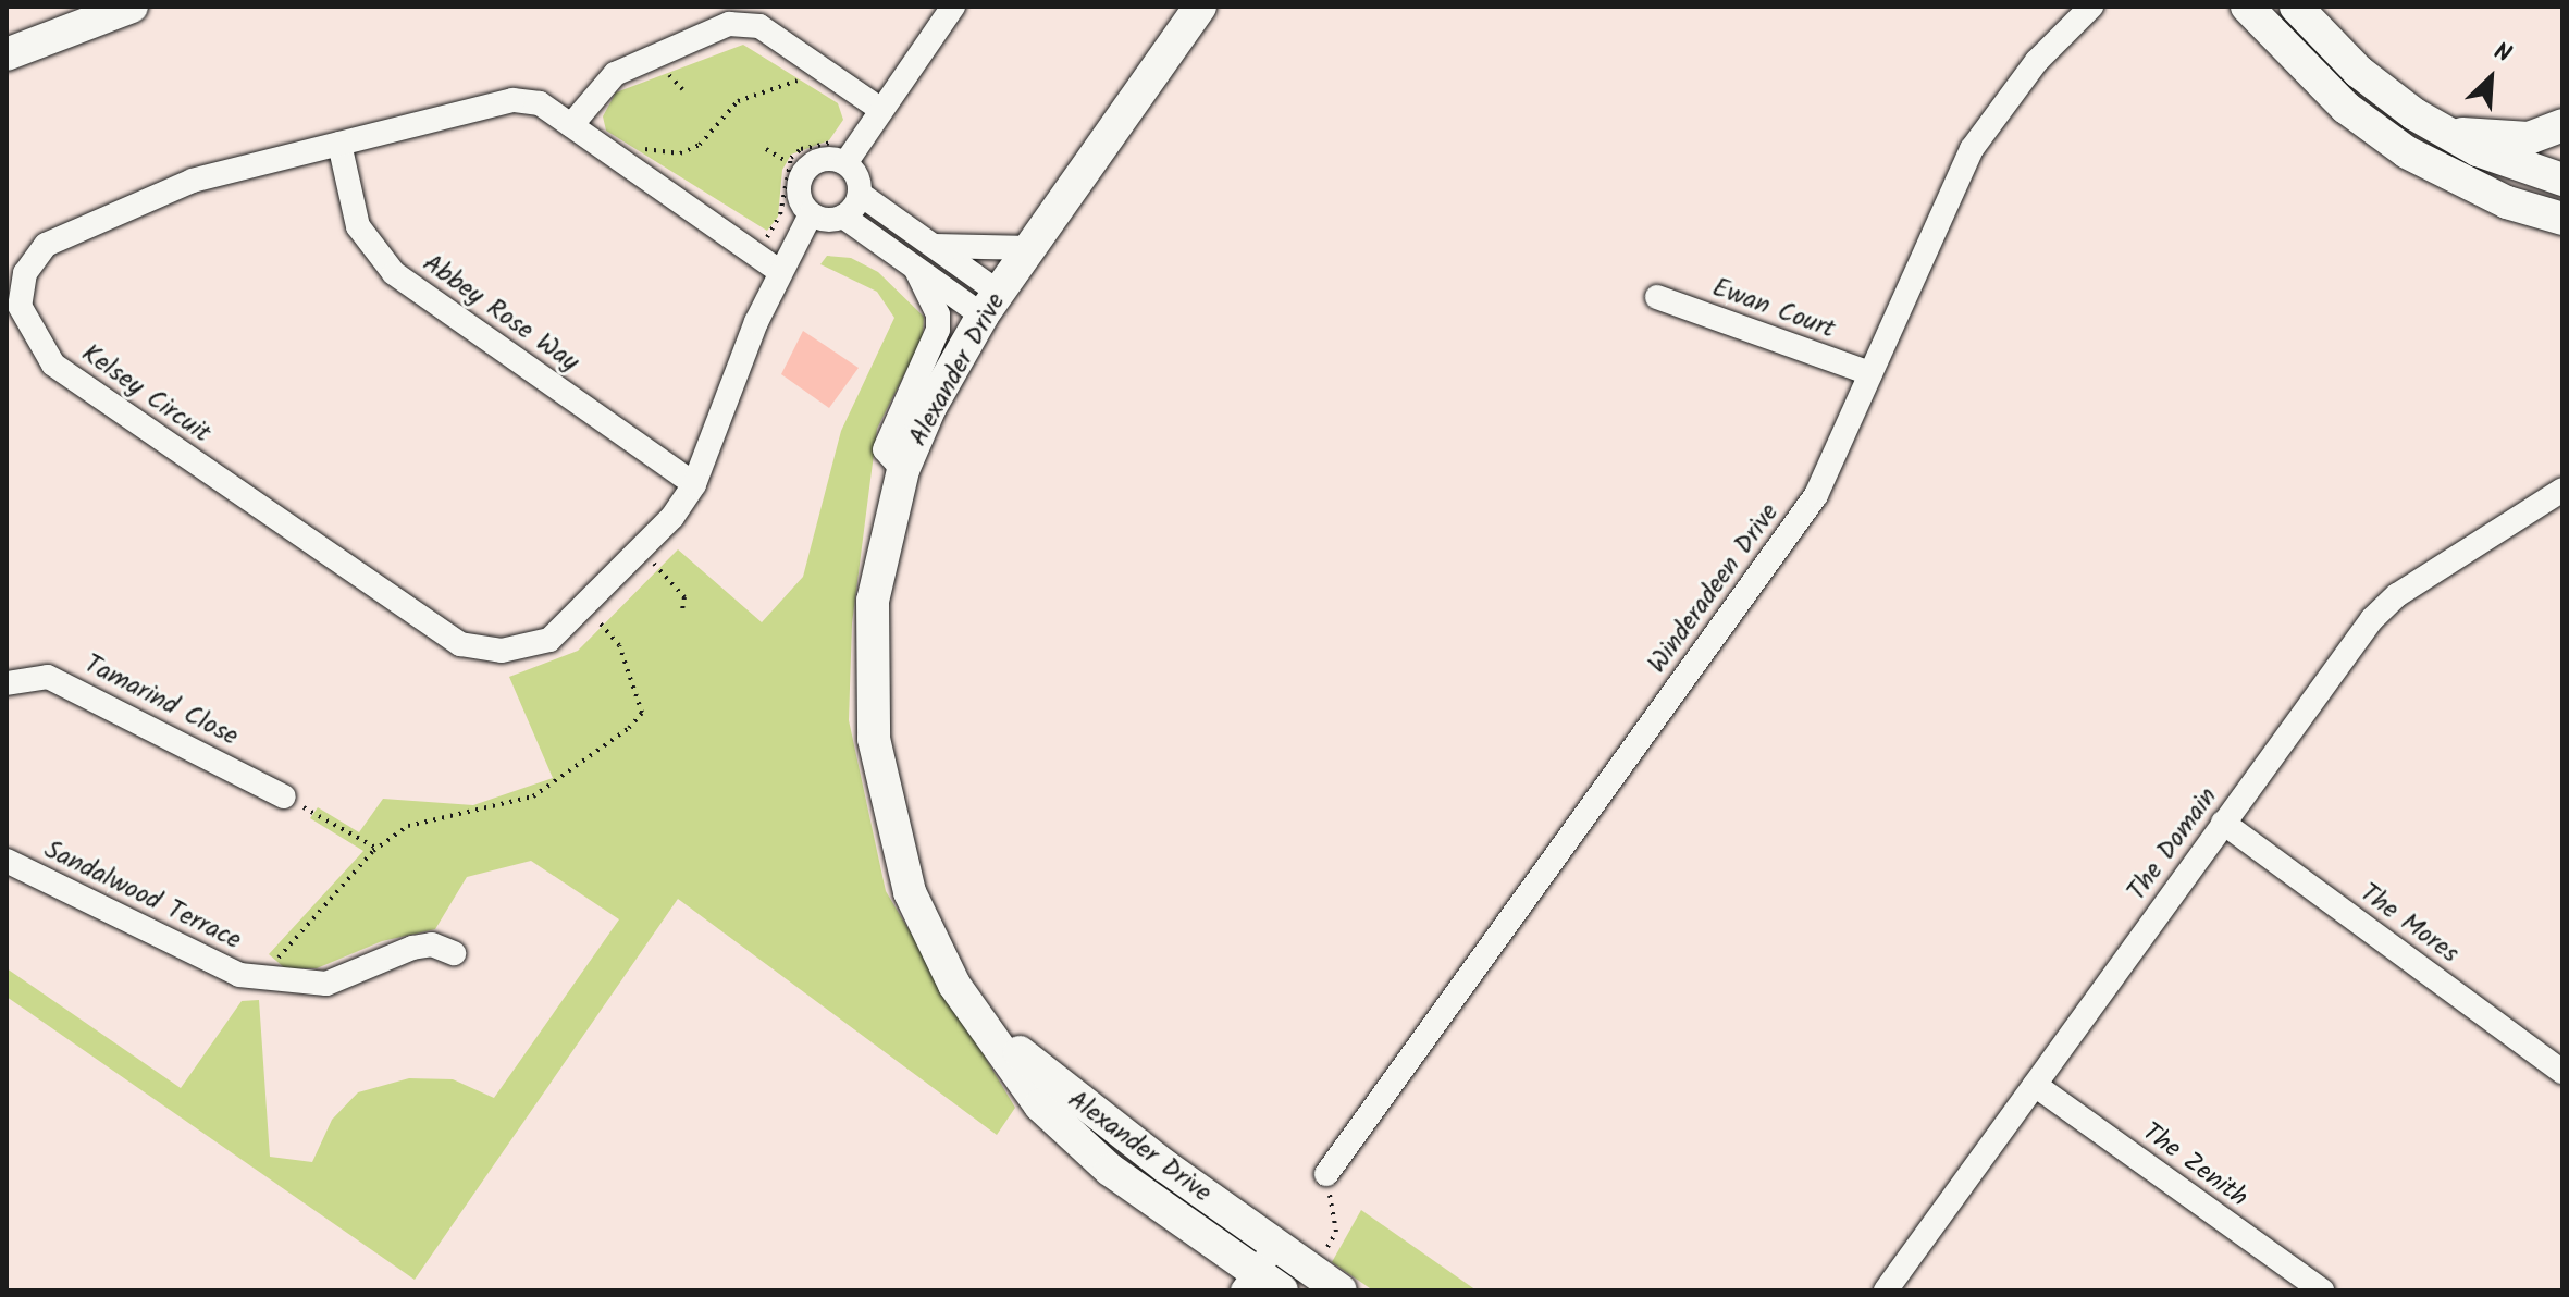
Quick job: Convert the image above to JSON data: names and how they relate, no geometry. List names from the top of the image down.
{
  "streets": {
    "main road": ["Alexander Drive"],
    "street": [
      "Ewan Court",
      "Abbey Rose Way",
      "Kelsey Circuit",
      "Winderadeen Drive",
      "Tamarind Close",
      "The Domain",
      "Sandalwood Terrace",
      "The Mores",
      "The Zenith"
    ]
  },
  "crossings": [
    ["Ewan Court", "Winderadeen Drive"],
    ["Abbey Rose Way", "Kelsey Circuit"],
    ["The Domain", "The Mores"],
    ["The Domain", "The Zenith"]
  ],
  "north": "top right"
}
